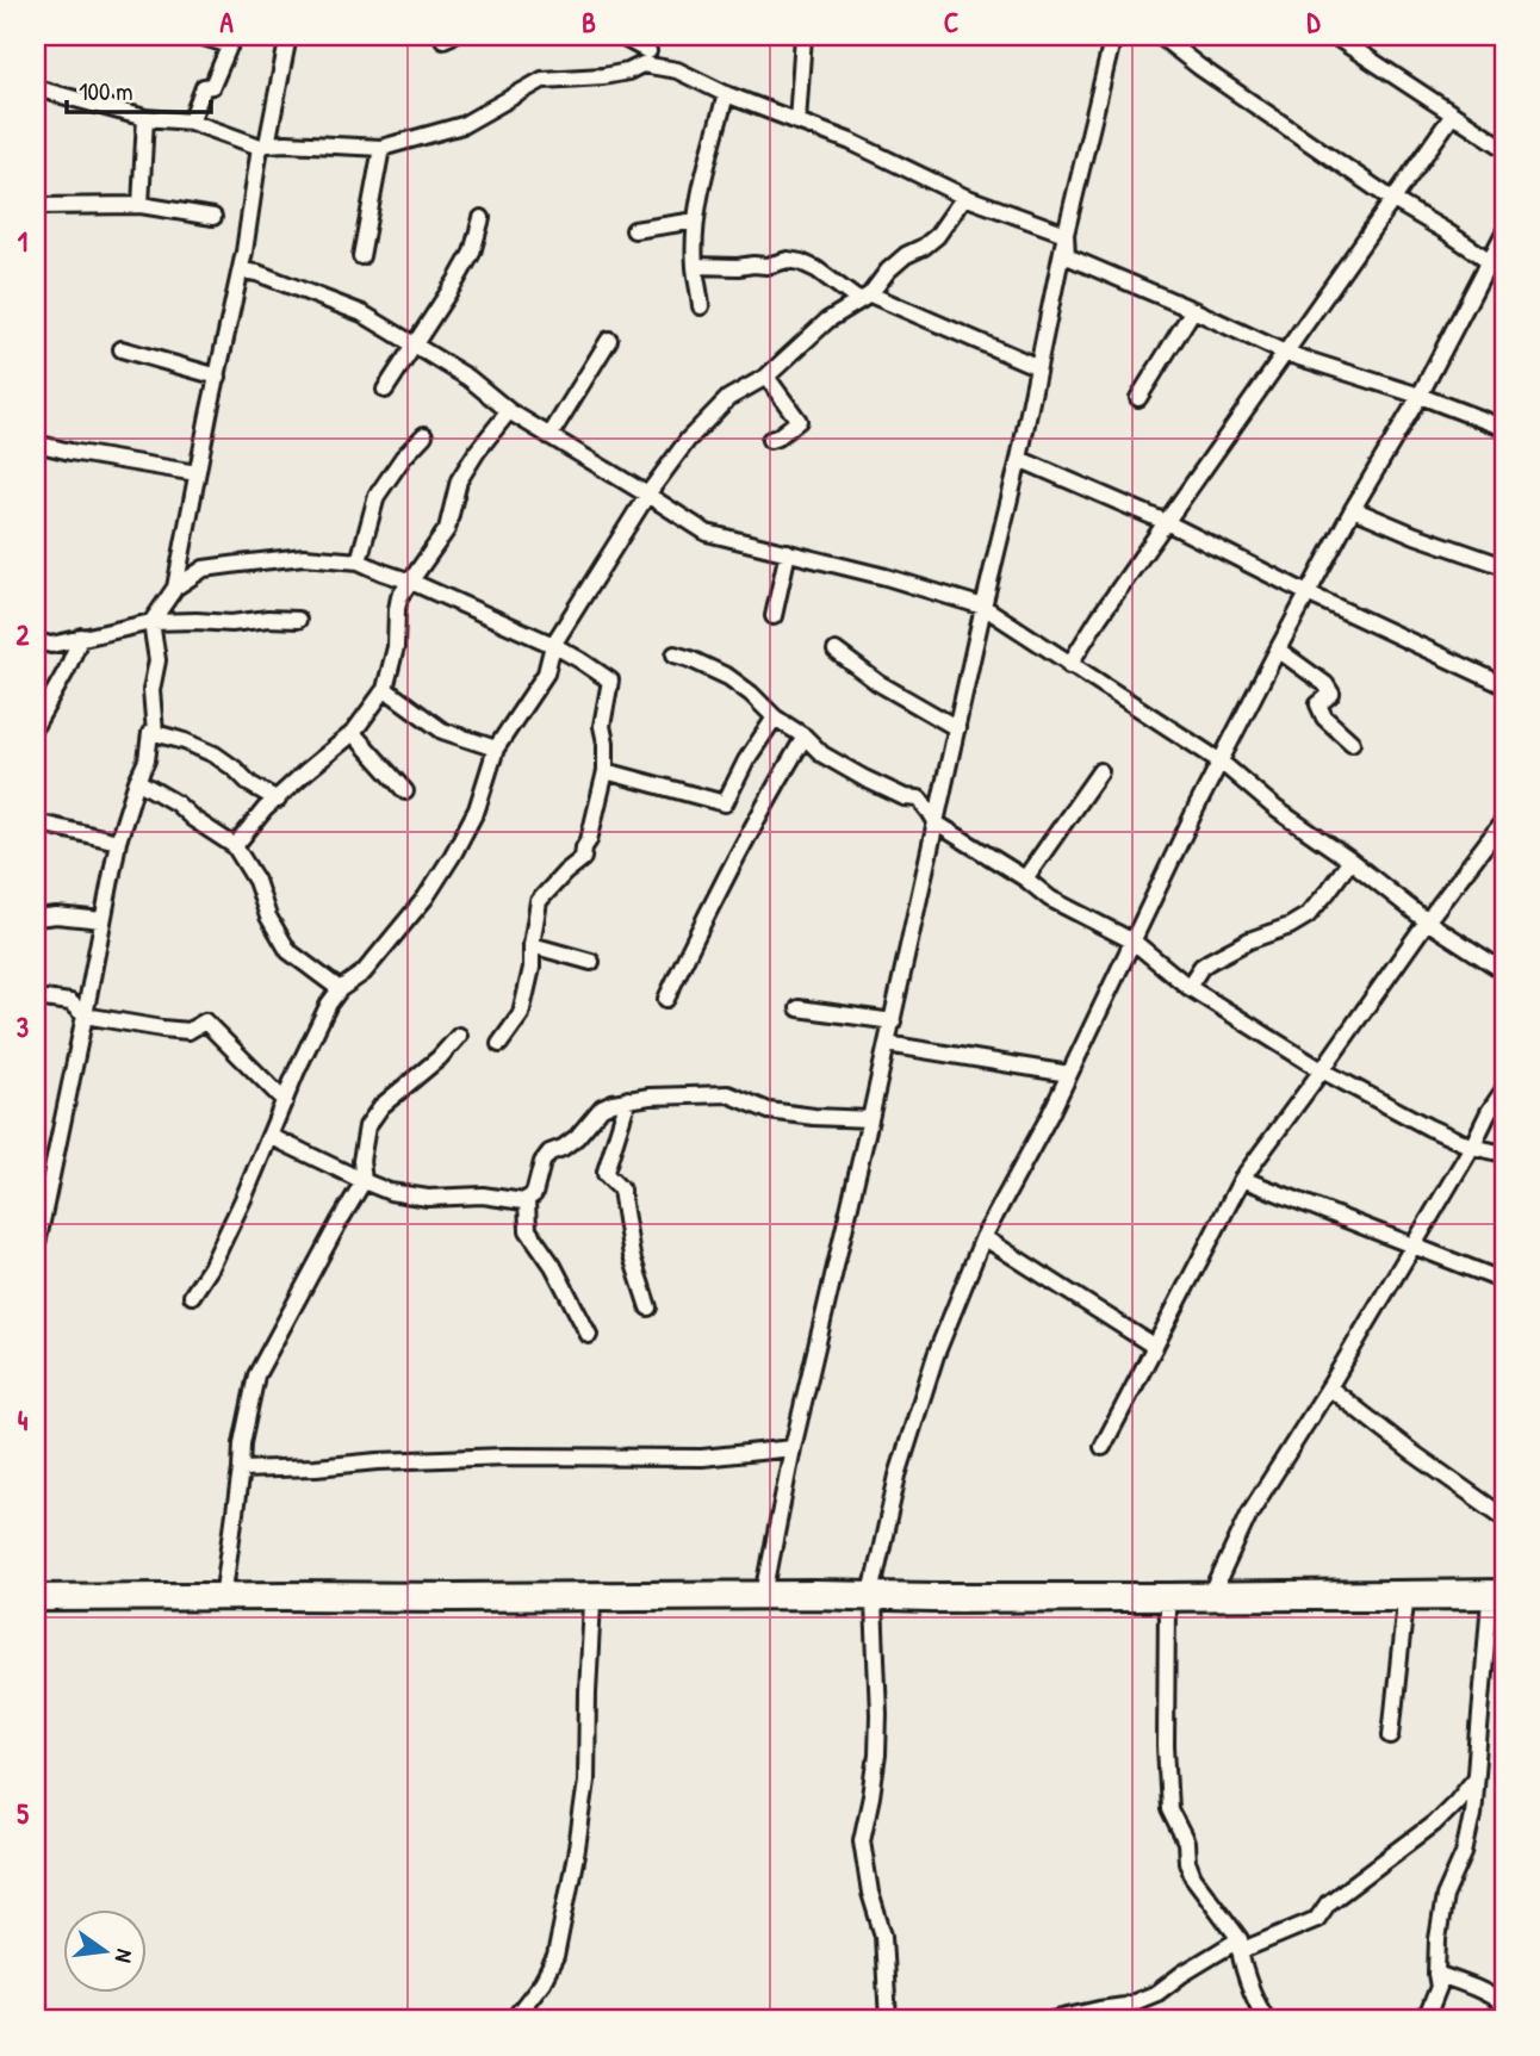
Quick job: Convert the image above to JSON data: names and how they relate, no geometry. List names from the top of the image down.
{
  "scale_bar": "100 m",
  "north": "right",
  "grid": {
    "columns": [
      "A",
      "B",
      "C",
      "D"
    ],
    "rows": [
      "1",
      "2",
      "3",
      "4",
      "5"
    ]
  }
}
